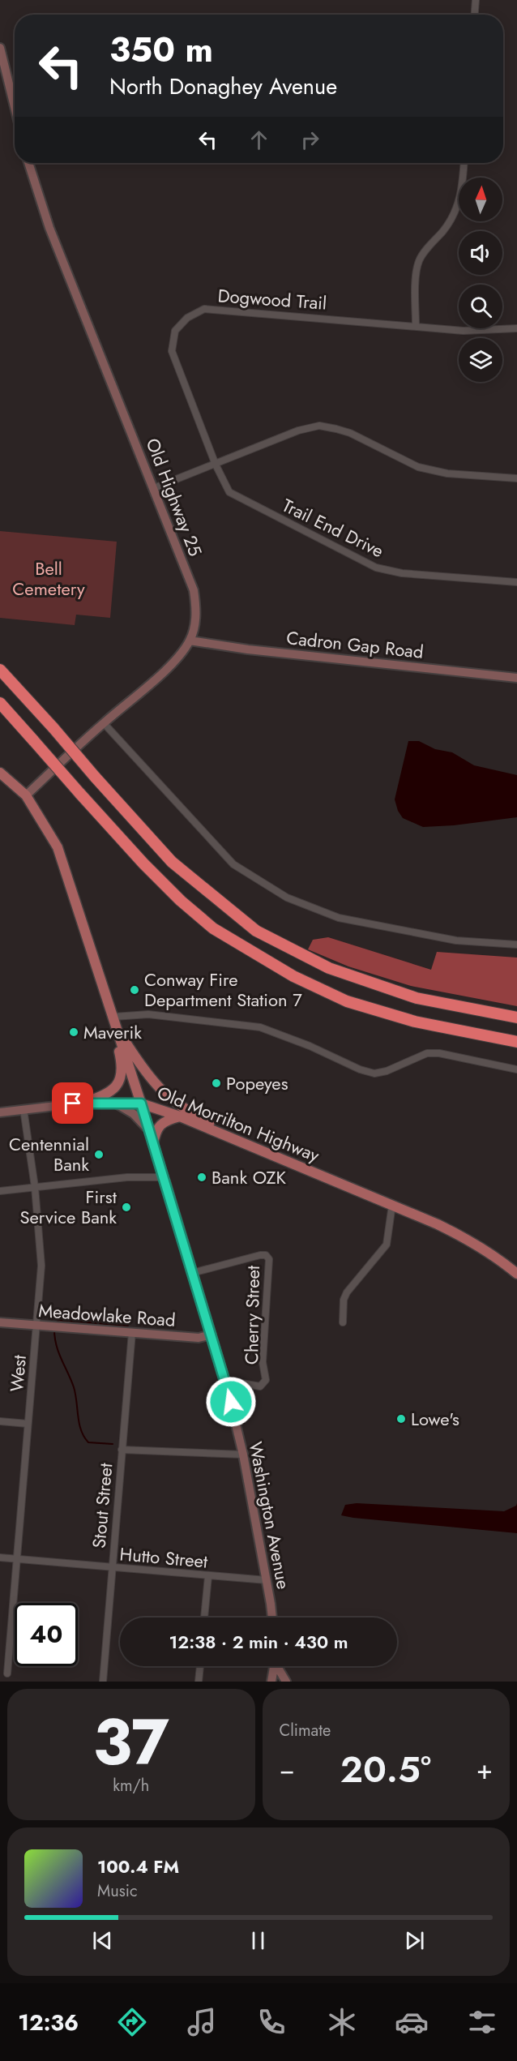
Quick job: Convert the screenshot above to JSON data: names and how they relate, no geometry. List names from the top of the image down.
{
  "streets": {
    "main road": ["Old Morrilton Highway"],
    "street": [
      "Dogwood Trail",
      "Old Highway 25",
      "Trail End Drive",
      "Cadron Gap Road",
      "Meadowlake Road",
      "Cherry Street",
      "West",
      "Stout Street",
      "Washington Avenue",
      "Hutto Street"
    ]
  },
  "crossings": [
    ["Dogwood Trail", "Trail End Drive"],
    ["Old Highway 25", "Cadron Gap Road"],
    ["Old Highway 25", "Old Morrilton Highway"],
    ["Old Morrilton Highway", "Washington Avenue"],
    ["Meadowlake Road", "West"],
    ["Meadowlake Road", "Stout Street"],
    ["Meadowlake Road", "Washington Avenue"],
    ["Cherry Street", "Washington Avenue"],
    ["West", "Hutto Street"],
    ["Stout Street", "Hutto Street"],
    ["Washington Avenue", "Hutto Street"]
  ],
  "parks": ["Bell Cemetery"],
  "places": [
    "Conway Fire Department Station 7",
    "Maverik",
    "Popeyes",
    "Centennial Bank",
    "Bank OZK",
    "First Service Bank",
    "Lowe's"
  ],
  "north": "top",
  "page": {
    "turn": ["350 m", "North Donaghey Avenue"],
    "limit": "40",
    "trip": "12:38 · 2 min · 430 m",
    "tile": [
      ["37", "km/h"],
      "Climate"
    ],
    "heat": ["−", "20.5°", "+"],
    "song": ["100.4 FM", "Music"],
    "tabs": "12:36"
  }
}
